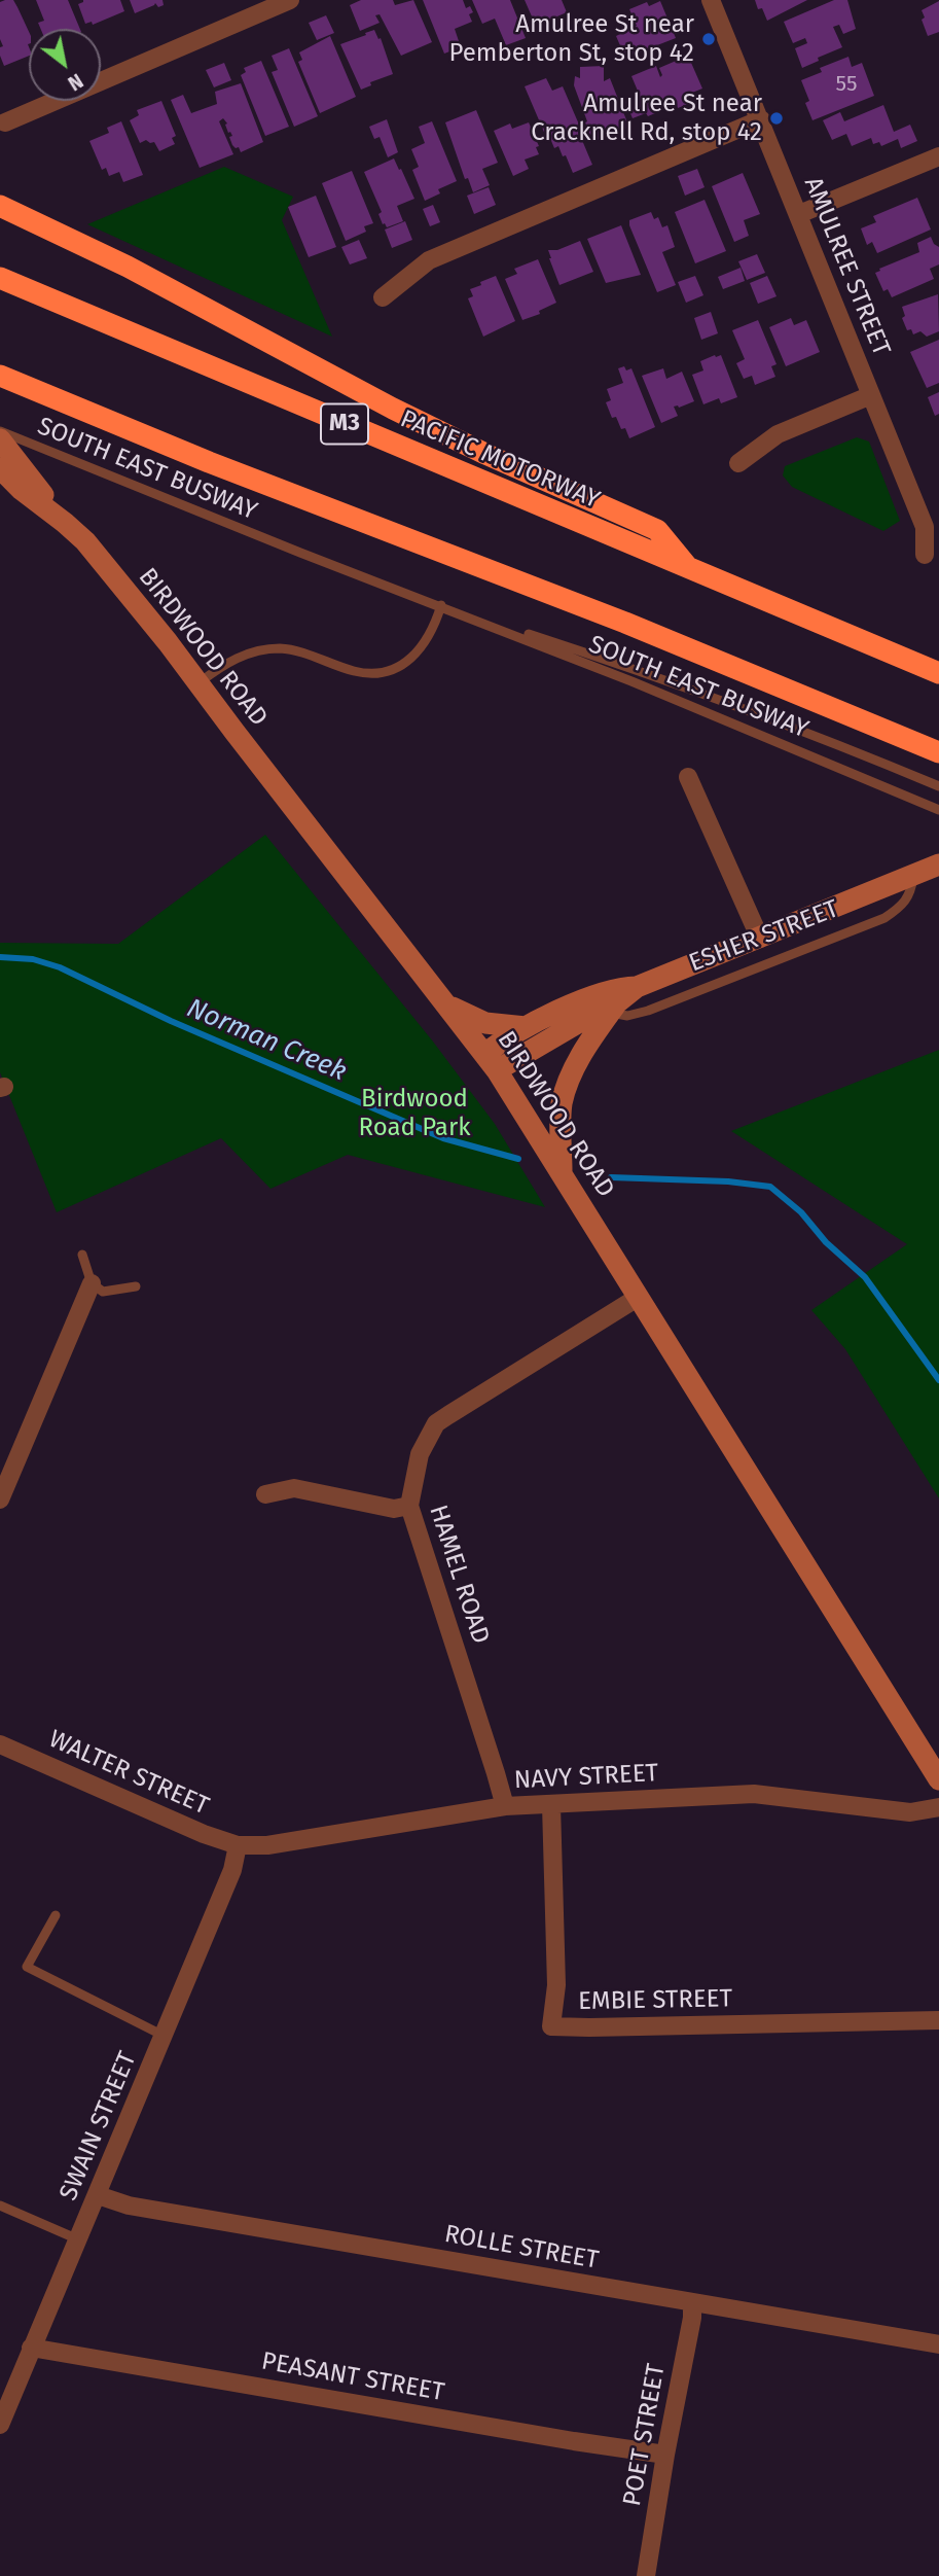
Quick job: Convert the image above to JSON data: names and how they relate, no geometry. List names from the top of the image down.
{
  "streets": {
    "highway": ["M3", "PACIFIC MOTORWAY"],
    "main road": ["BIRDWOOD ROAD", "ESHER STREET"],
    "street": [
      "AMULREE STREET",
      "HAMEL ROAD",
      "WALTER STREET",
      "NAVY STREET",
      "EMBIE STREET",
      "SWAIN STREET",
      "ROLLE STREET",
      "PEASANT STREET",
      "POET STREET"
    ],
    "lane": ["SOUTH EAST BUSWAY"]
  },
  "crossings": [
    ["BIRDWOOD ROAD", "ESHER STREET"],
    ["BIRDWOOD ROAD", "HAMEL ROAD"],
    ["HAMEL ROAD", "NAVY STREET"],
    ["WALTER STREET", "NAVY STREET"],
    ["WALTER STREET", "SWAIN STREET"],
    ["NAVY STREET", "EMBIE STREET"],
    ["NAVY STREET", "SWAIN STREET"],
    ["SWAIN STREET", "ROLLE STREET"],
    ["SWAIN STREET", "PEASANT STREET"],
    ["ROLLE STREET", "POET STREET"],
    ["PEASANT STREET", "POET STREET"]
  ],
  "water": ["Norman Creek"],
  "parks": ["Birdwood Road Park"],
  "places": ["Amulree St near Pemberton St, stop 42", "Amulree St near Cracknell Rd, stop 42"],
  "house_numbers": ["55"],
  "north": "bottom right"
}
